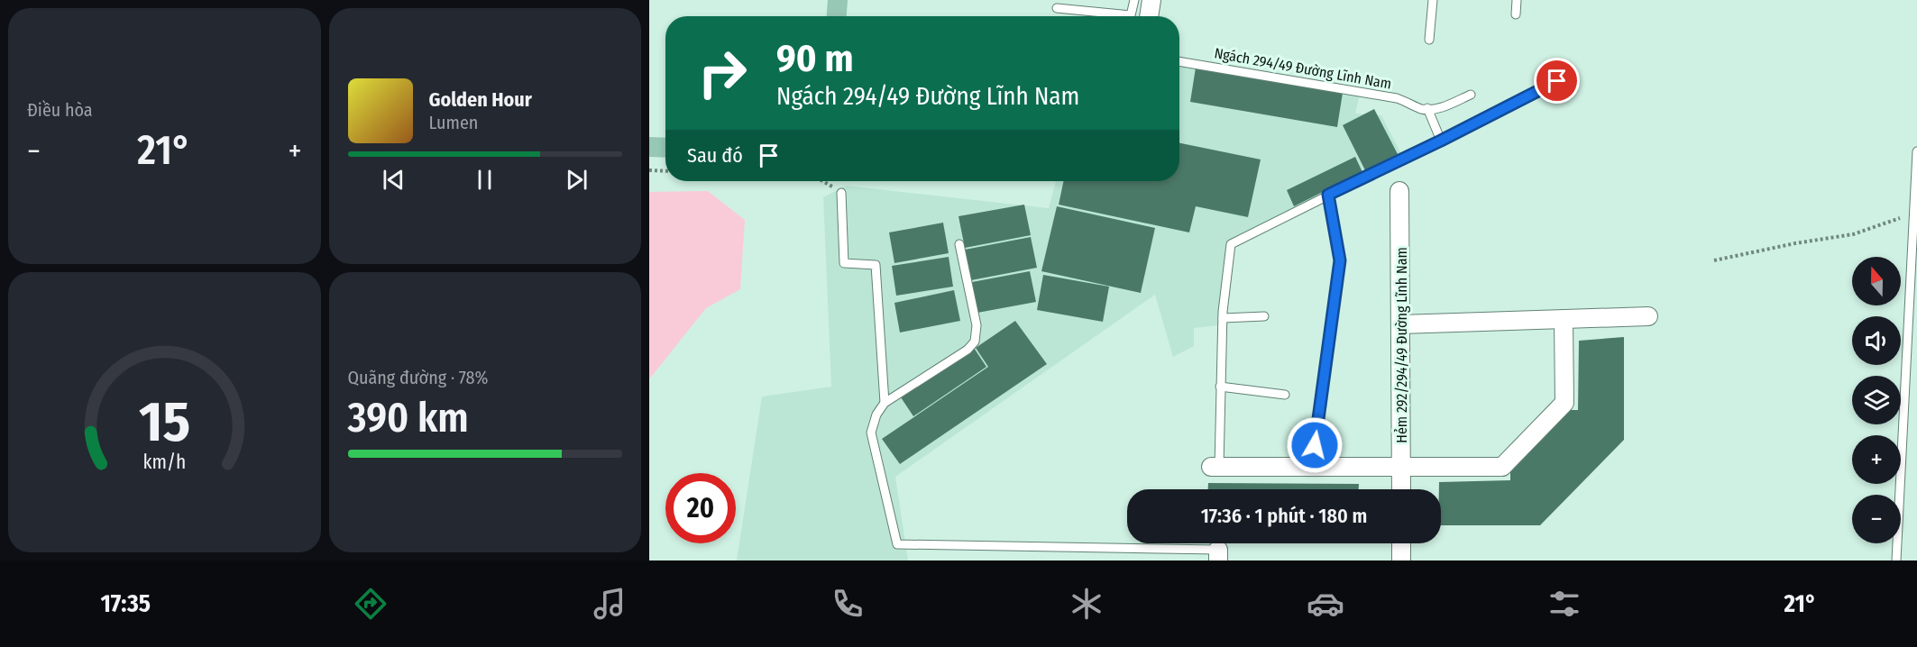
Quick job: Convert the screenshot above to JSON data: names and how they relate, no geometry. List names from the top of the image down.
{
  "streets": {
    "street": ["Hẻm 292/294/49 Đường Lĩnh Nam"],
    "lane": ["Ngách 294/49 Đường Lĩnh Nam"]
  },
  "north": "top",
  "page": {
    "tile": [
      "Điều hòa",
      ["Quãng đường · 78%", "390 km"]
    ],
    "turn": ["90 m", "Ngách 294/49 Đường Lĩnh Nam"],
    "song": ["Golden Hour", "Lumen"],
    "heat": ["−", "21°", "+"],
    "then": "Sau đó",
    "map_buttons": ["+", "−"],
    "limit": "20",
    "trip": "17:36 · 1 phút · 180 m",
    "tabs": ["17:35", "21°"],
    "gauge": ["15", "km/h"]
  }
}
